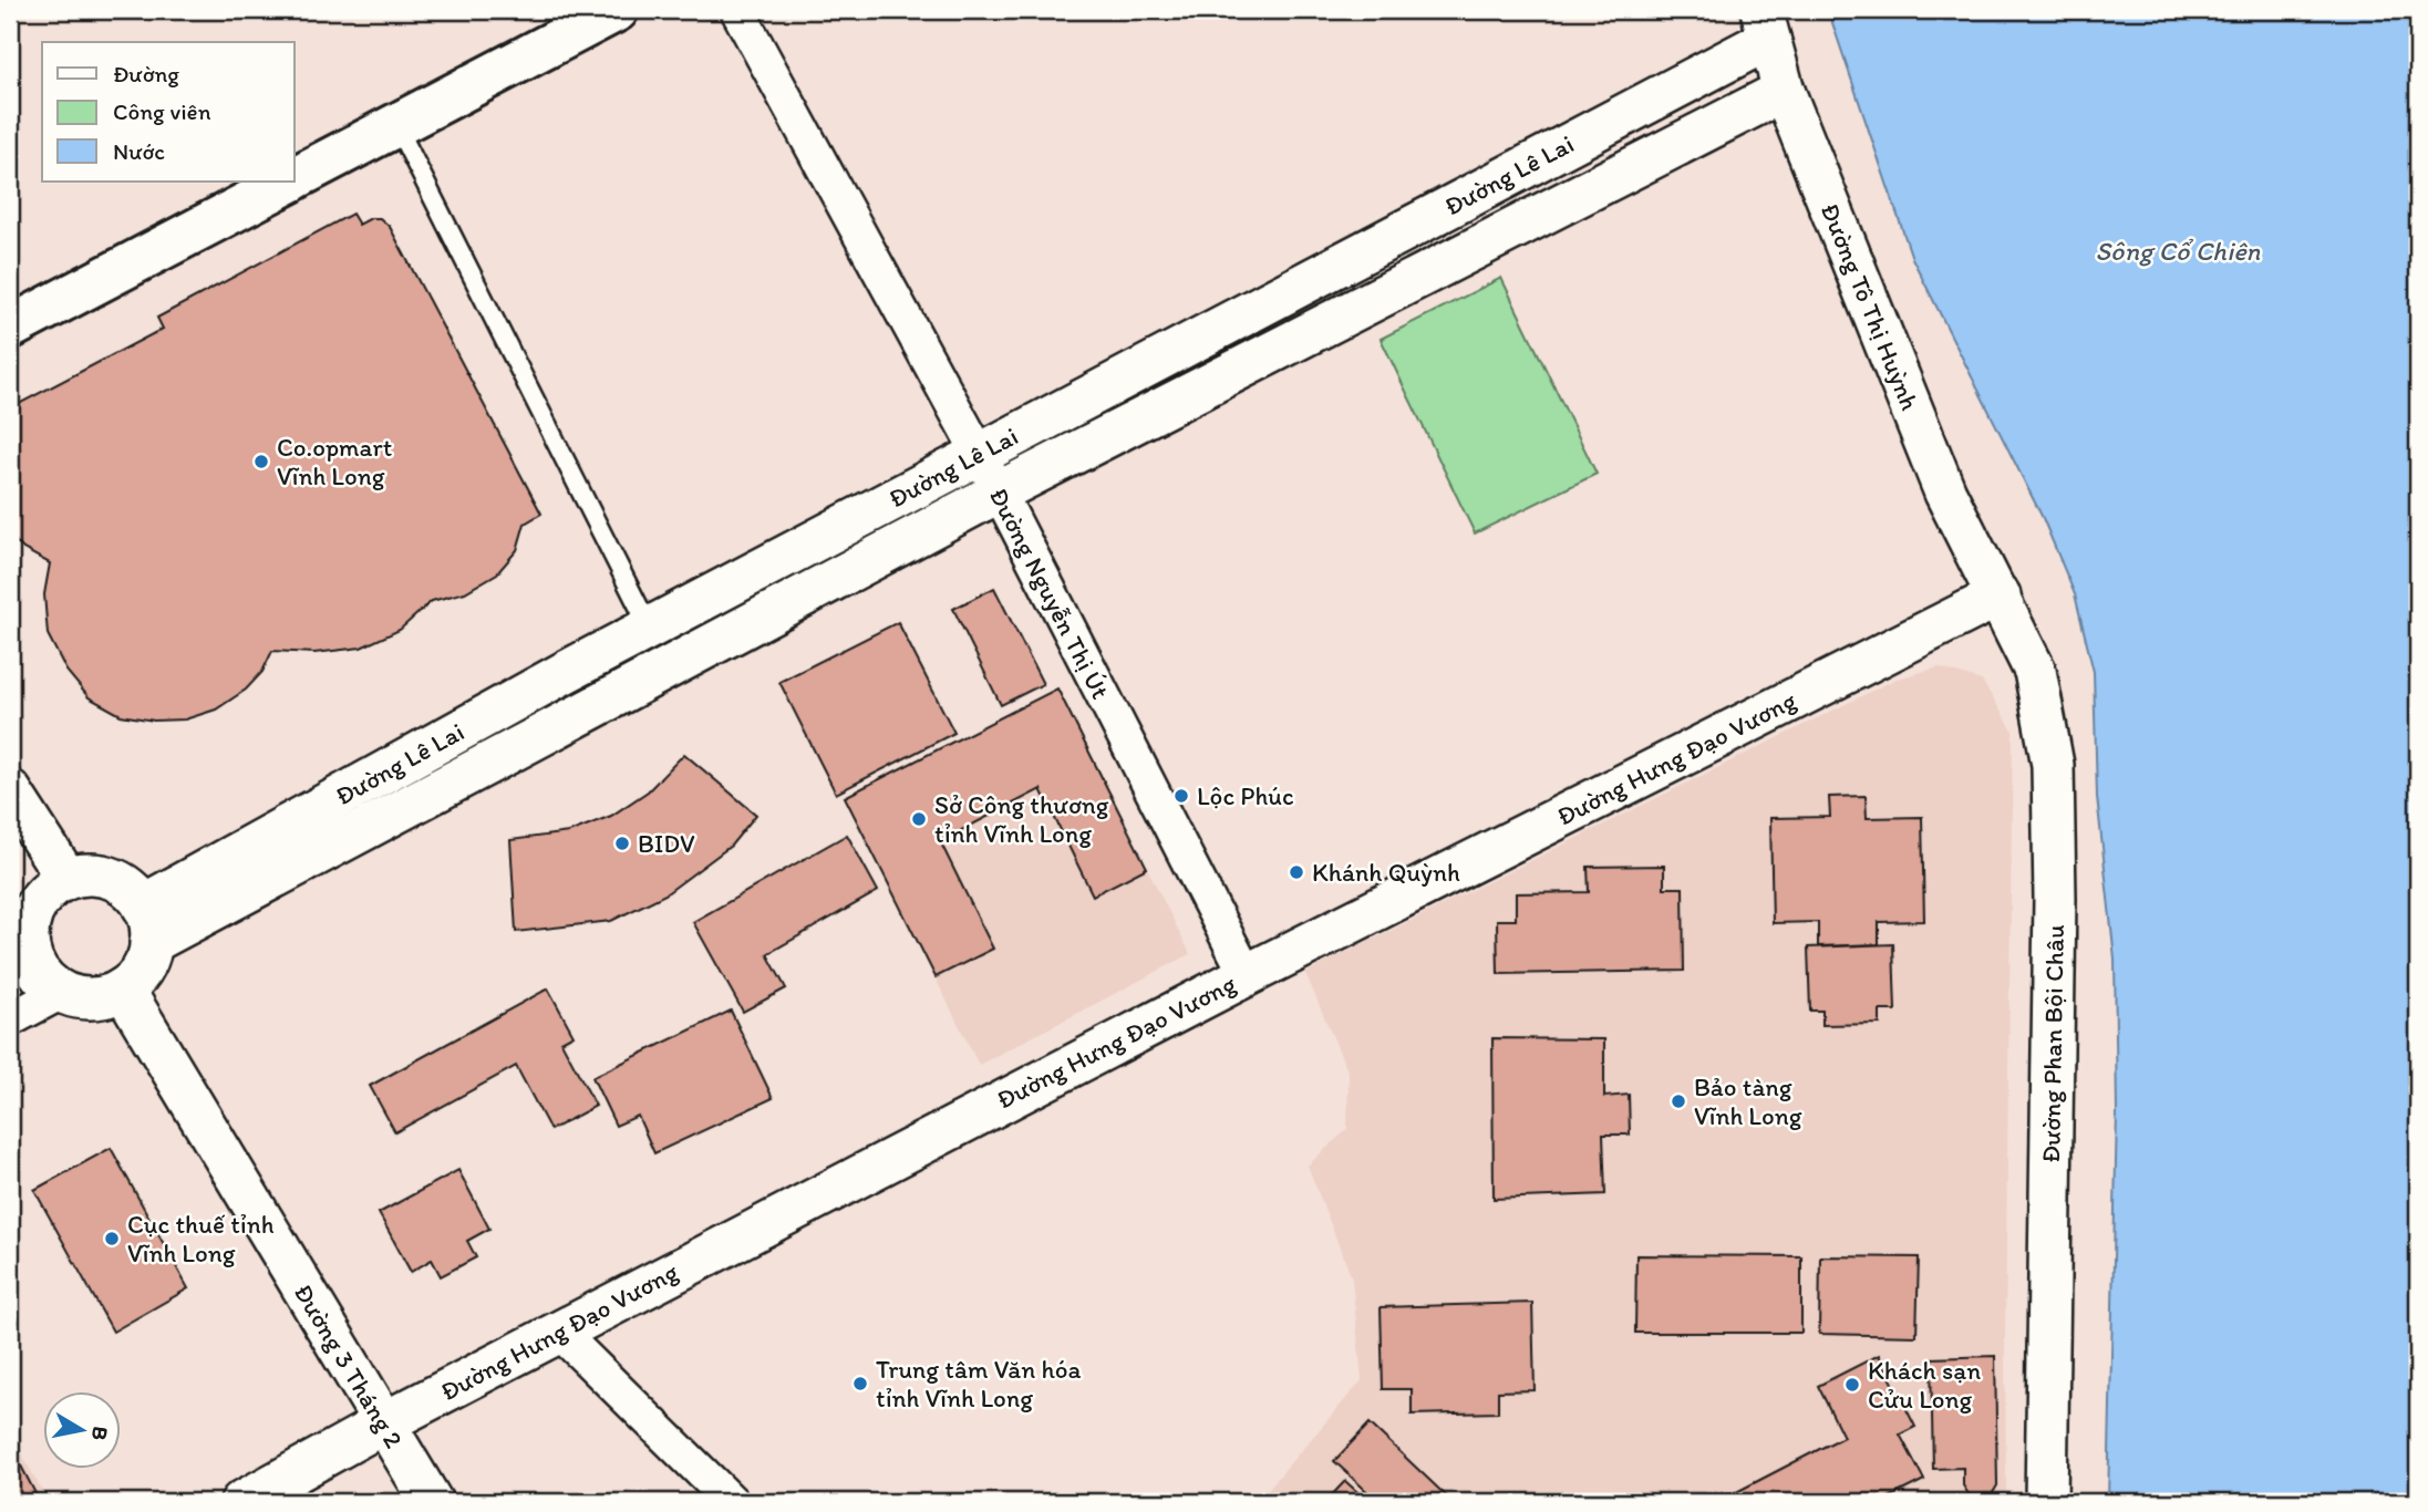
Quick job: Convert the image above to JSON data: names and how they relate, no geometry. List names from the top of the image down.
{
  "streets": {
    "street": [
      "Đường Lê Lai",
      "Đường Tô Thị Huỳnh",
      "Đường Nguyễn Thị Út",
      "Đường Hưng Đạo Vương",
      "Đường Phan Bội Châu",
      "Đường 3 Tháng 2"
    ]
  },
  "crossings": [
    ["Đường Lê Lai", "Đường Tô Thị Huỳnh"],
    ["Đường Lê Lai", "Đường Nguyễn Thị Út"],
    ["Đường Lê Lai", "Đường 3 Tháng 2"],
    ["Đường Tô Thị Huỳnh", "Đường Hưng Đạo Vương"],
    ["Đường Tô Thị Huỳnh", "Đường Phan Bội Châu"],
    ["Đường Nguyễn Thị Út", "Đường Hưng Đạo Vương"],
    ["Đường Hưng Đạo Vương", "Đường Phan Bội Châu"],
    ["Đường Hưng Đạo Vương", "Đường 3 Tháng 2"]
  ],
  "water": ["Sông Cổ Chiên"],
  "places": [
    "Co.opmart Vĩnh Long",
    "Lộc Phúc",
    "Sở Công thương tỉnh Vĩnh Long",
    "BIDV",
    "Khánh Quỳnh",
    "Bảo tàng Vĩnh Long",
    "Cục thuế tỉnh Vĩnh Long",
    "Trung tâm Văn hóa tỉnh Vĩnh Long",
    "Khách sạn Cửu Long"
  ],
  "legend": ["Đường", "Công viên", "Nước"],
  "north": "right"
}
